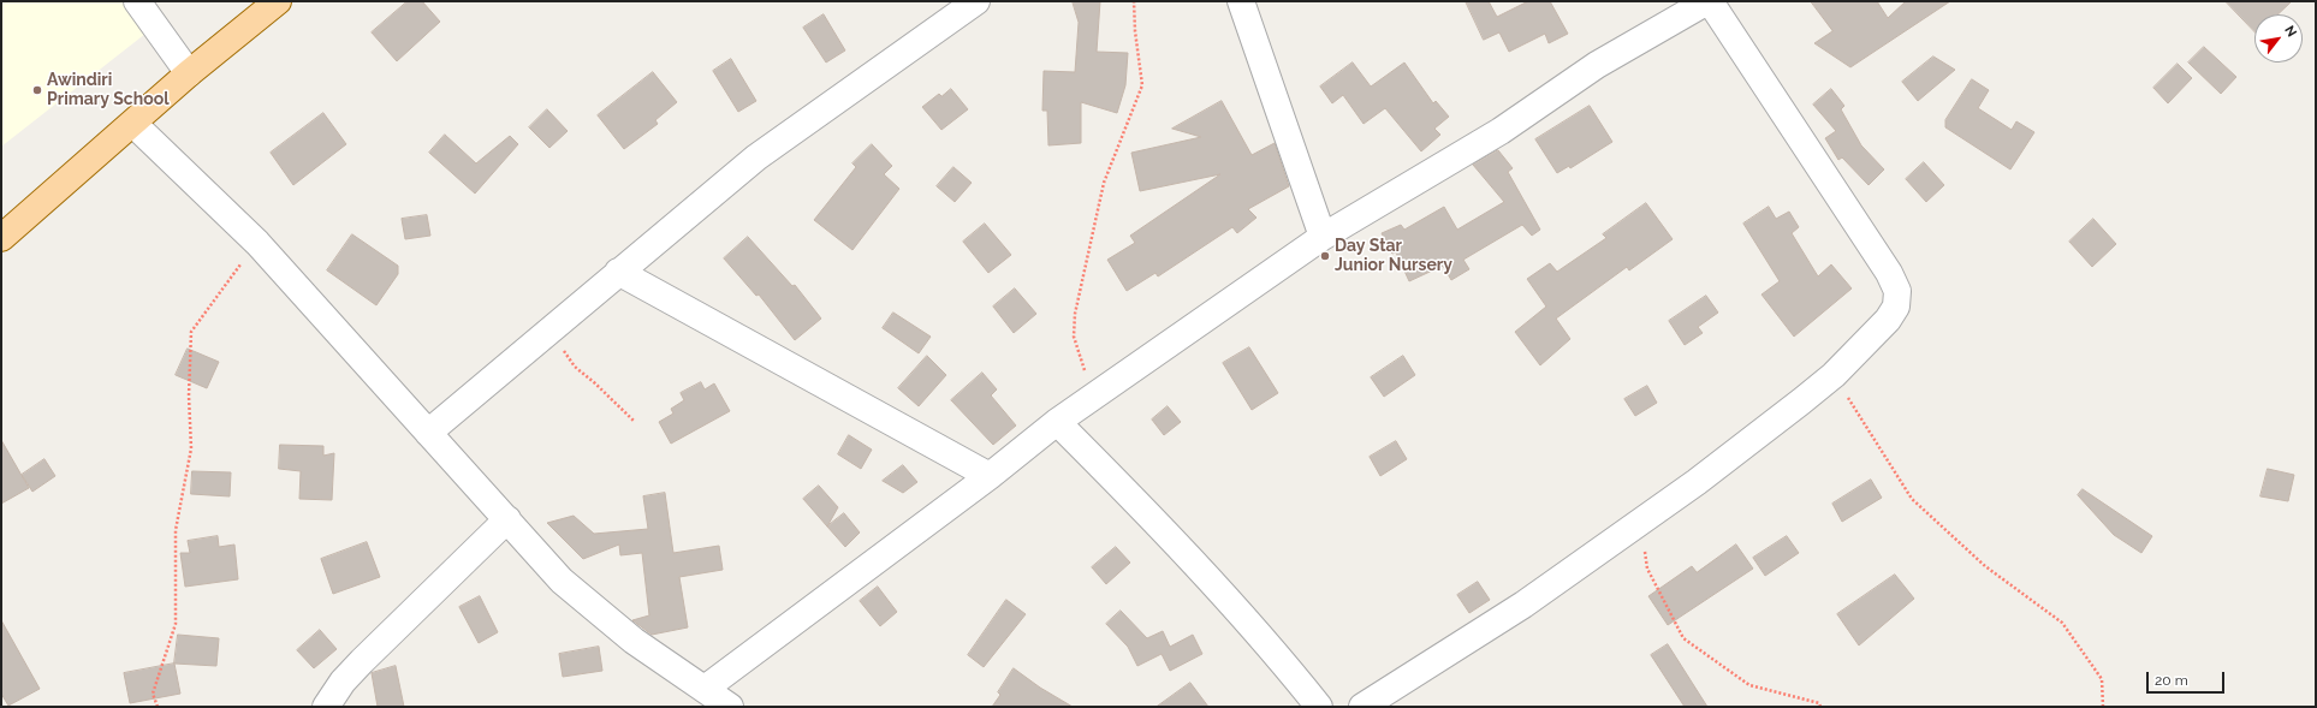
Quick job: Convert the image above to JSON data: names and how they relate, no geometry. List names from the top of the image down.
{
  "places": ["Awindiri Primary School", "Day Star Junior Nursery"],
  "scale_bar": "20 m",
  "north": "top right"
}
